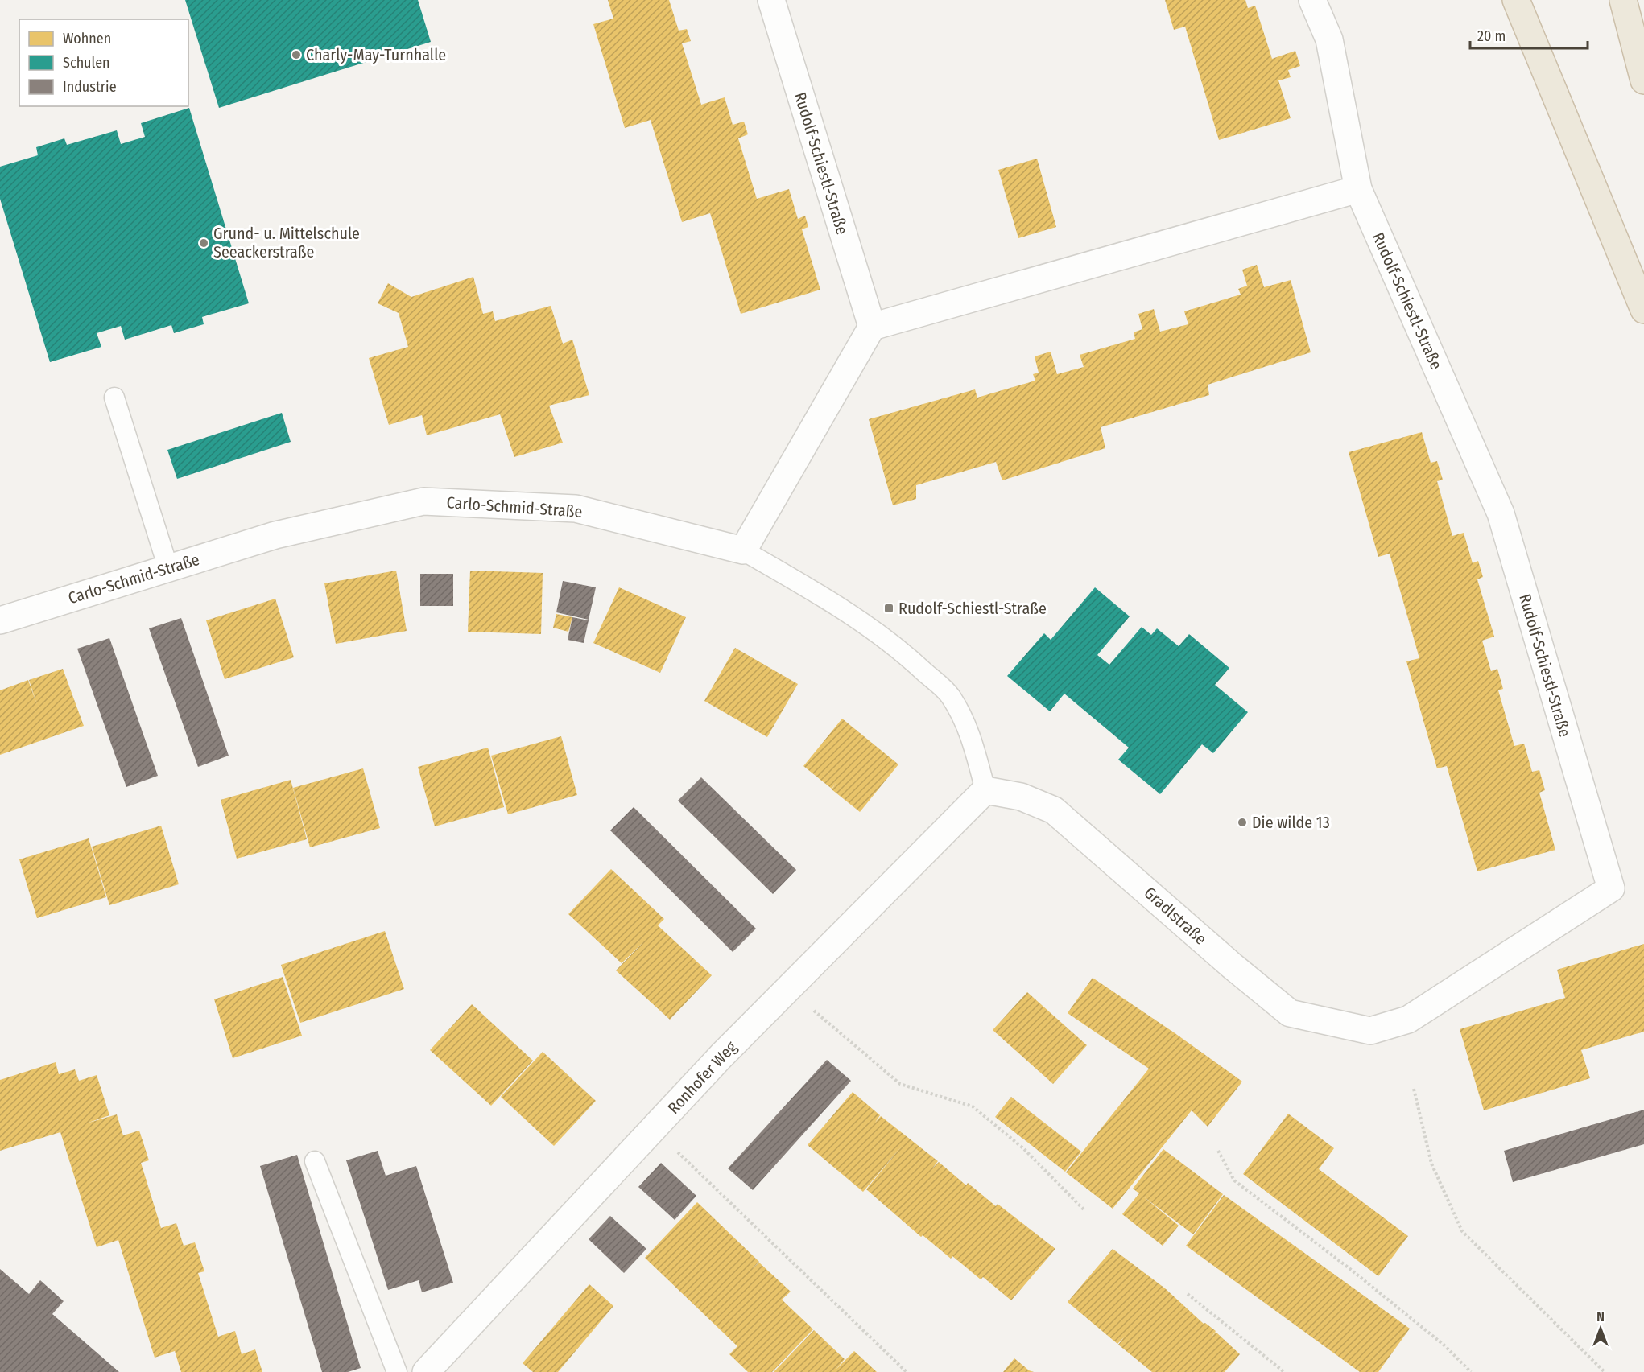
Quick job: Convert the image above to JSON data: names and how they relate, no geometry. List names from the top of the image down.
{
  "streets": {
    "street": [
      "Rudolf-Schiestl-Straße",
      "Carlo-Schmid-Straße",
      "Gradlstraße",
      "Ronhofer Weg"
    ]
  },
  "crossings": [
    ["Rudolf-Schiestl-Straße", "Gradlstraße"],
    ["Carlo-Schmid-Straße", "Gradlstraße"],
    ["Carlo-Schmid-Straße", "Ronhofer Weg"],
    ["Gradlstraße", "Ronhofer Weg"]
  ],
  "places": {
    "other": ["Charly-May-Turnhalle", "Grund- u. Mittelschule Seeackerstraße", "Die wilde 13"],
    "transit": ["Rudolf-Schiestl-Straße"]
  },
  "legend": ["Wohnen", "Schulen", "Industrie"],
  "scale_bar": "20 m",
  "north": "top"
}
